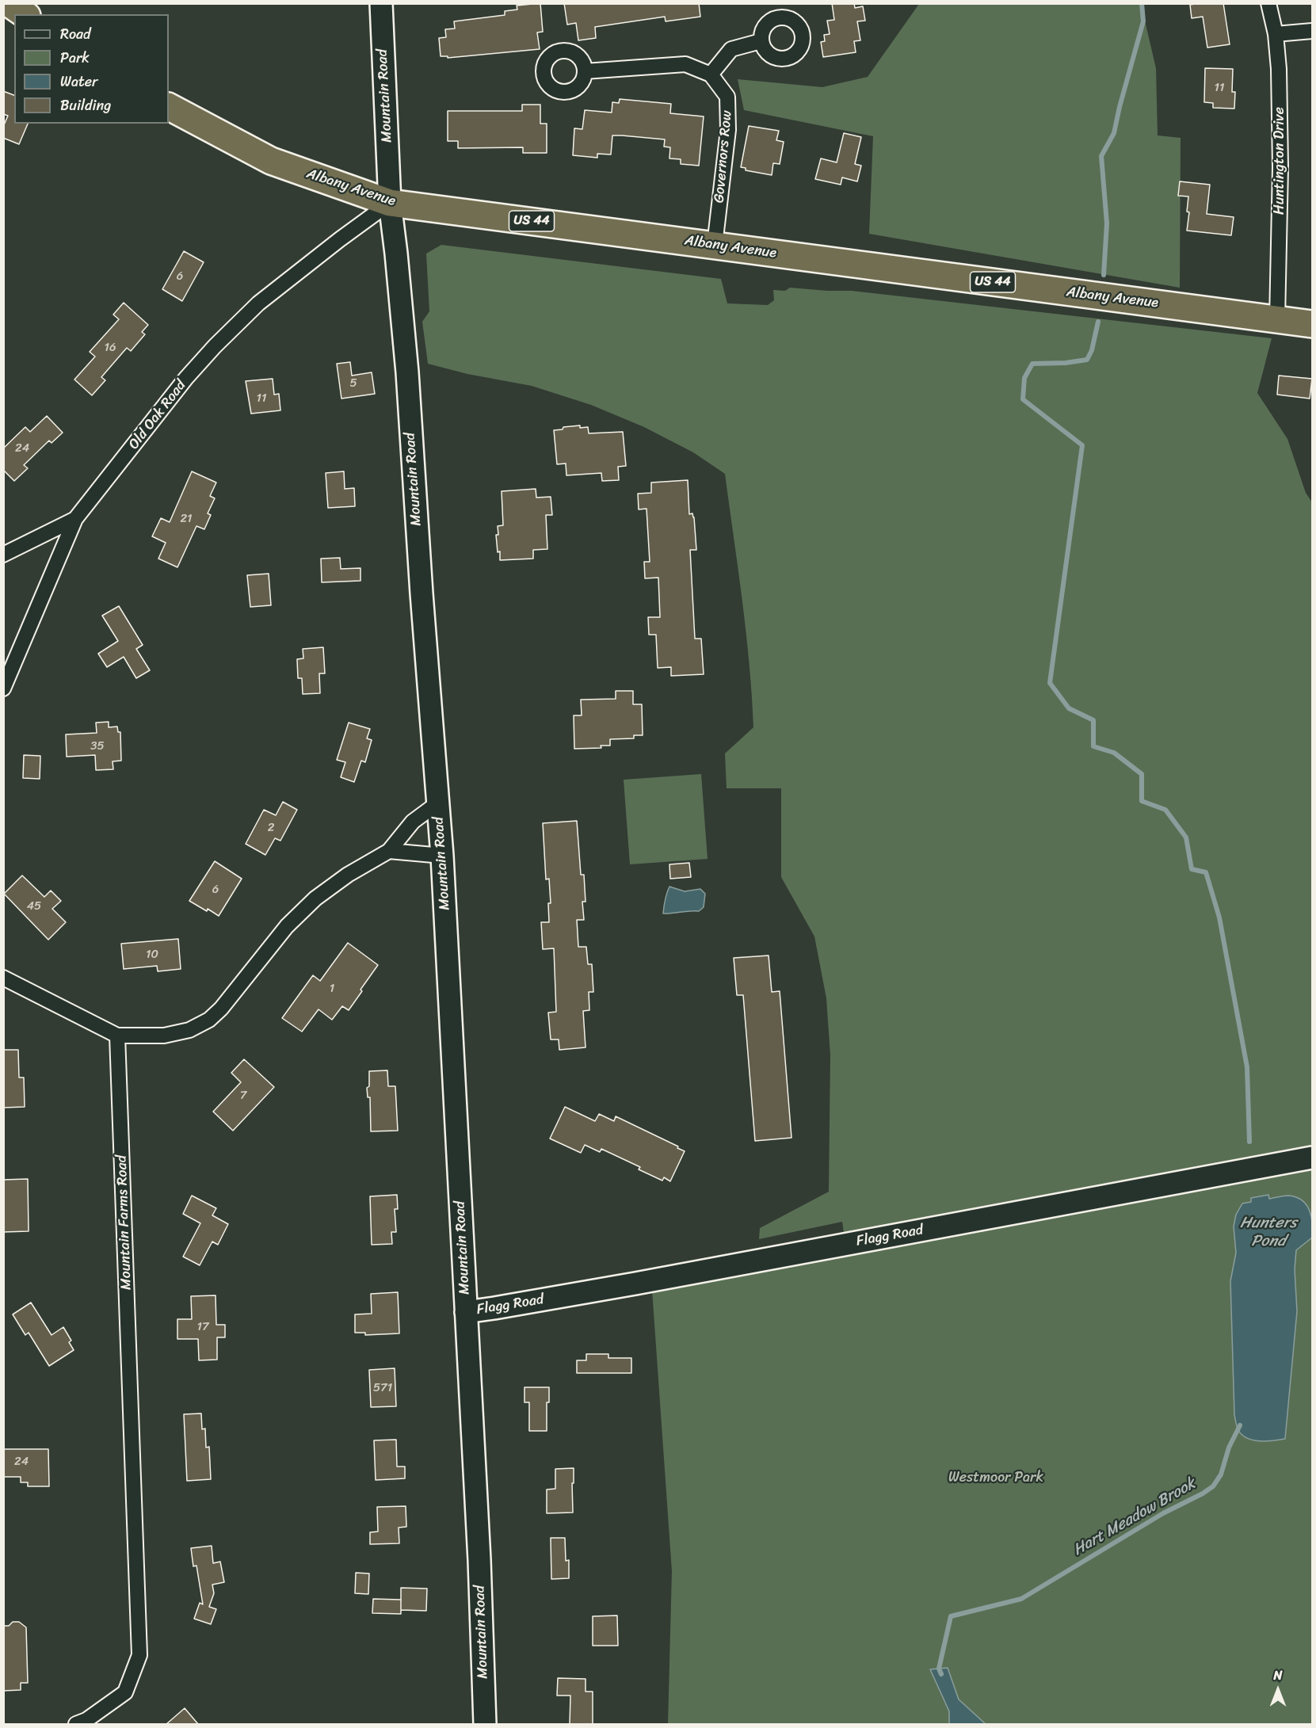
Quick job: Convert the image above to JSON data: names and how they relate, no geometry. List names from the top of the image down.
{
  "streets": {
    "highway": ["Albany Avenue", "US 44"],
    "main road": ["Mountain Road", "Flagg Road"],
    "street": [
      "Governors Row",
      "Huntington Drive",
      "Old Oak Road",
      "Mountain Farms Road"
    ]
  },
  "crossings": [
    ["Mountain Road", "Albany Avenue"],
    ["Mountain Road", "Old Oak Road"],
    ["Mountain Road", "Flagg Road"],
    ["Governors Row", "Albany Avenue"],
    ["Huntington Drive", "Albany Avenue"],
    ["Albany Avenue", "Old Oak Road"]
  ],
  "water": ["Hunters Pond", "Hart Meadow Brook"],
  "parks": ["Westmoor Park"],
  "house_numbers": [
    "11",
    "6",
    "16",
    "5",
    "11",
    "24",
    "21",
    "35",
    "2",
    "6",
    "45",
    "10",
    "1",
    "7",
    "17",
    "571",
    "24"
  ],
  "legend": [
    "Road",
    "Park",
    "Water",
    "Building"
  ],
  "north": "top"
}
